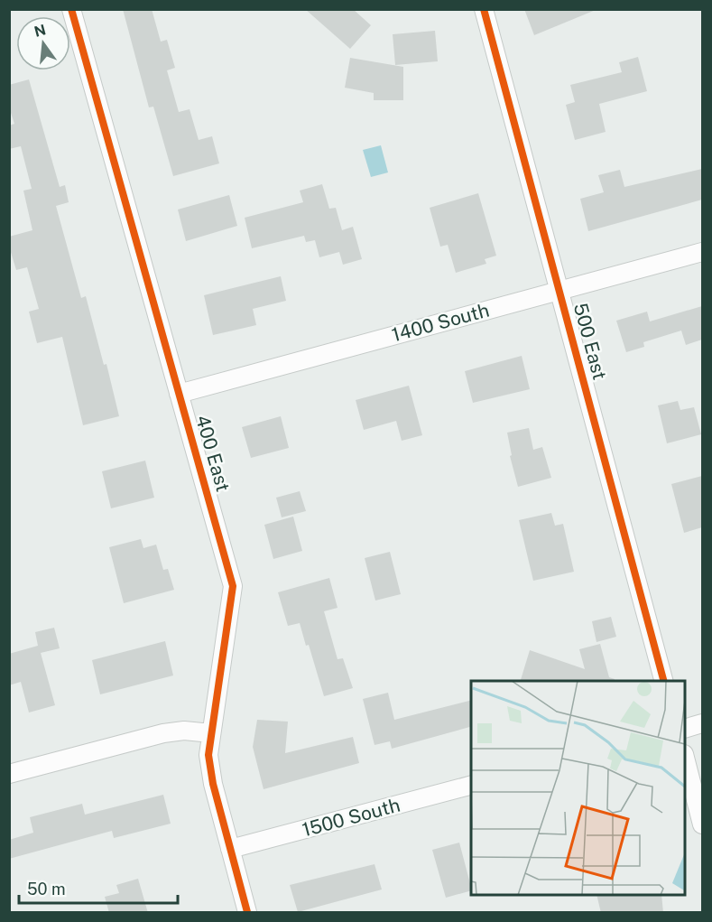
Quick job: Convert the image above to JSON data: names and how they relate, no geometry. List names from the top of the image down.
{
  "streets": {
    "street": [
      "1400 South",
      "500 East",
      "400 East",
      "1500 South"
    ]
  },
  "crossings": [
    ["1400 South", "500 East"],
    ["1400 South", "400 East"],
    ["400 East", "1500 South"]
  ],
  "scale_bar": "50 m",
  "north": "top"
}
